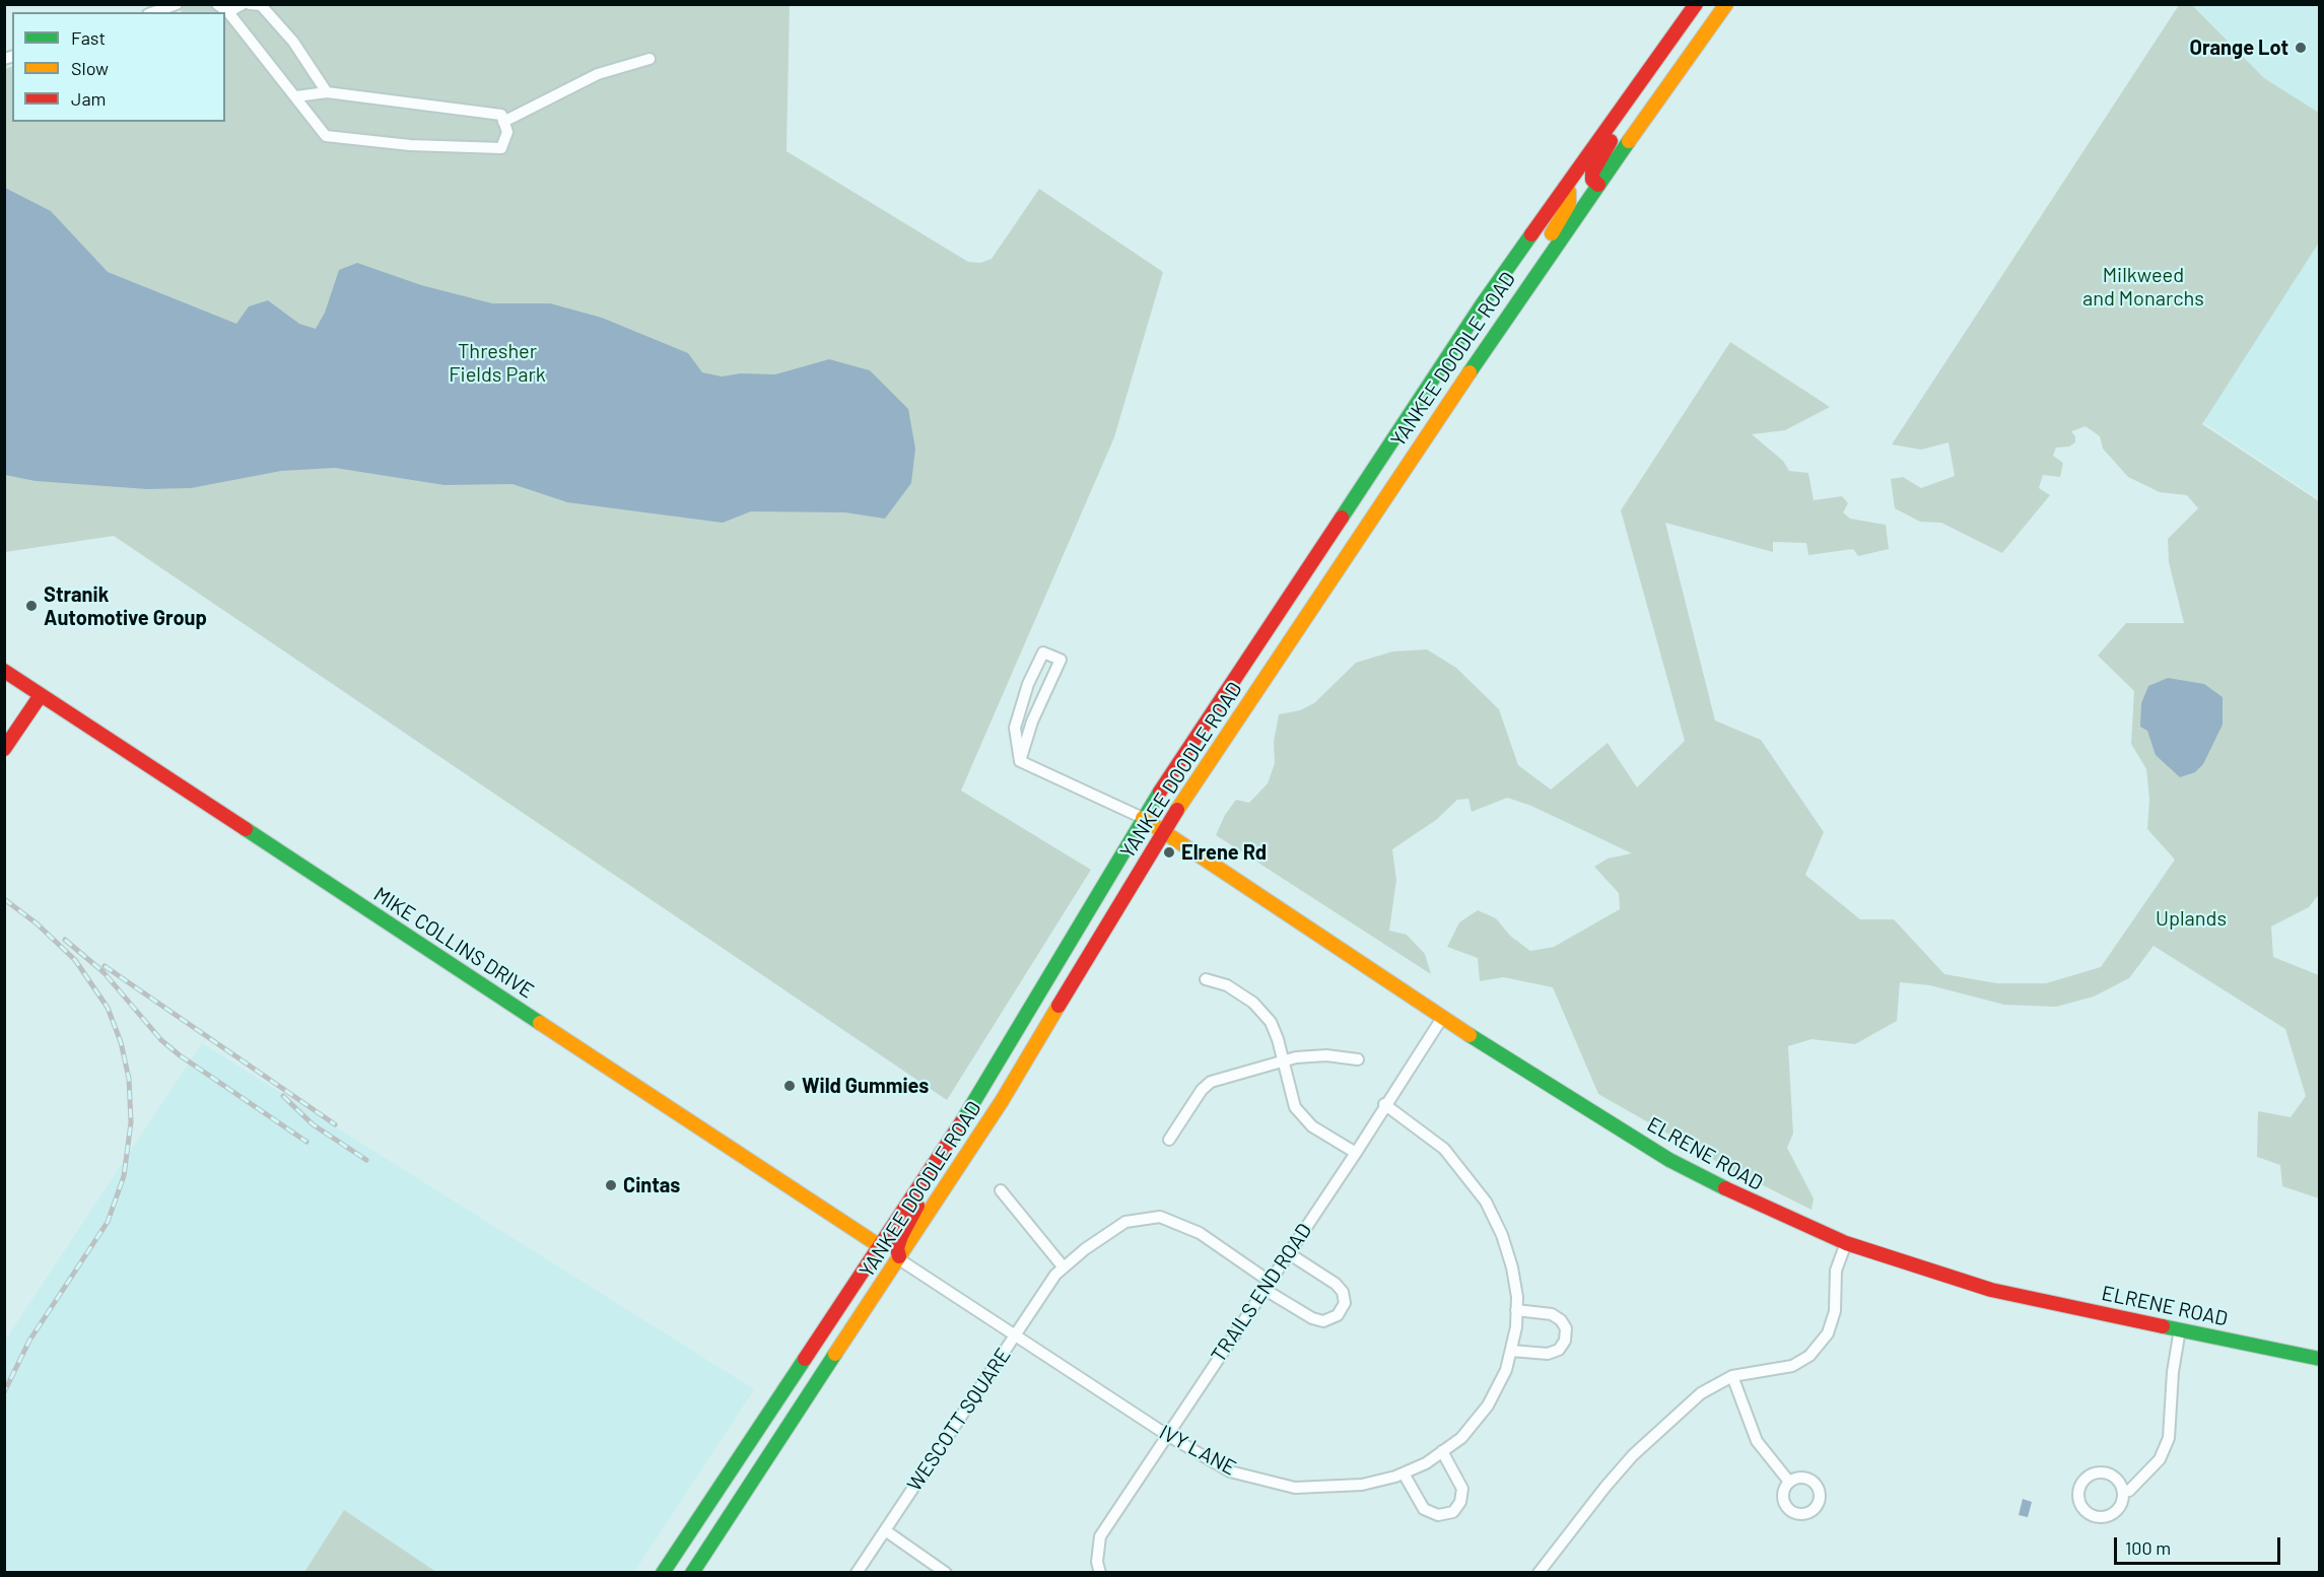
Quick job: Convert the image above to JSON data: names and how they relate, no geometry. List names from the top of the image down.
{
  "streets": {
    "main road": ["YANKEE DOODLE ROAD", "MIKE COLLINS DRIVE", "ELRENE ROAD"],
    "street": ["TRAILS END ROAD", "WESCOTT SQUARE", "IVY LANE"]
  },
  "crossings": [
    ["YANKEE DOODLE ROAD", "MIKE COLLINS DRIVE"],
    ["YANKEE DOODLE ROAD", "ELRENE ROAD"],
    ["YANKEE DOODLE ROAD", "IVY LANE"],
    ["ELRENE ROAD", "TRAILS END ROAD"],
    ["TRAILS END ROAD", "WESCOTT SQUARE"],
    ["TRAILS END ROAD", "IVY LANE"],
    ["WESCOTT SQUARE", "IVY LANE"]
  ],
  "parks": ["Milkweed and Monarchs", "Thresher Fields Park", "Uplands"],
  "places": [
    "Orange Lot",
    "Stranik Automotive Group",
    "Elrene Rd",
    "Wild Gummies",
    "Cintas"
  ],
  "legend": ["Fast", "Slow", "Jam"],
  "scale_bar": "100 m"
}
